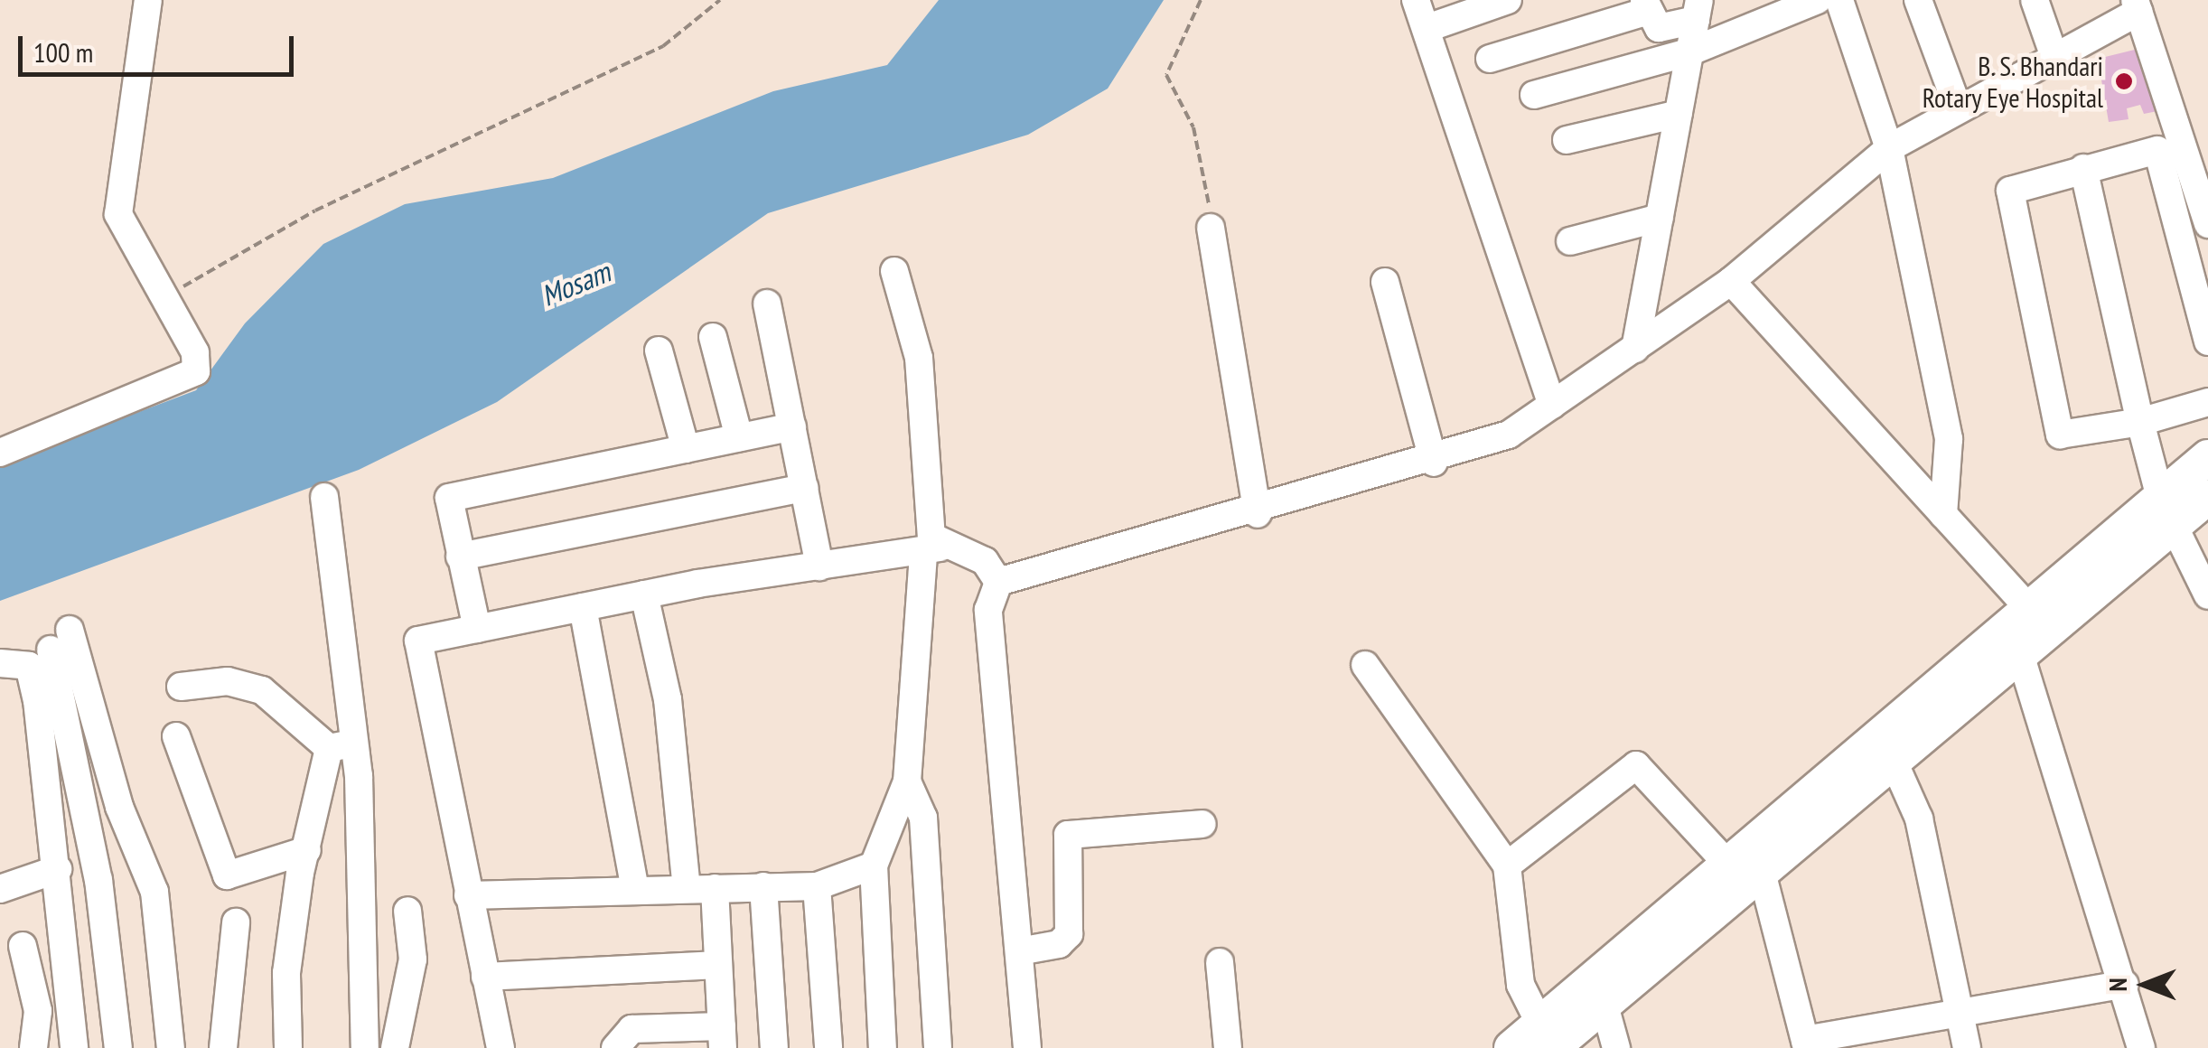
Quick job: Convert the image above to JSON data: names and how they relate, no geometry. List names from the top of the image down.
{
  "water": ["Mosam"],
  "places": ["B. S. Bhandari Rotary Eye Hospital"],
  "scale_bar": "100 m",
  "north": "left"
}
